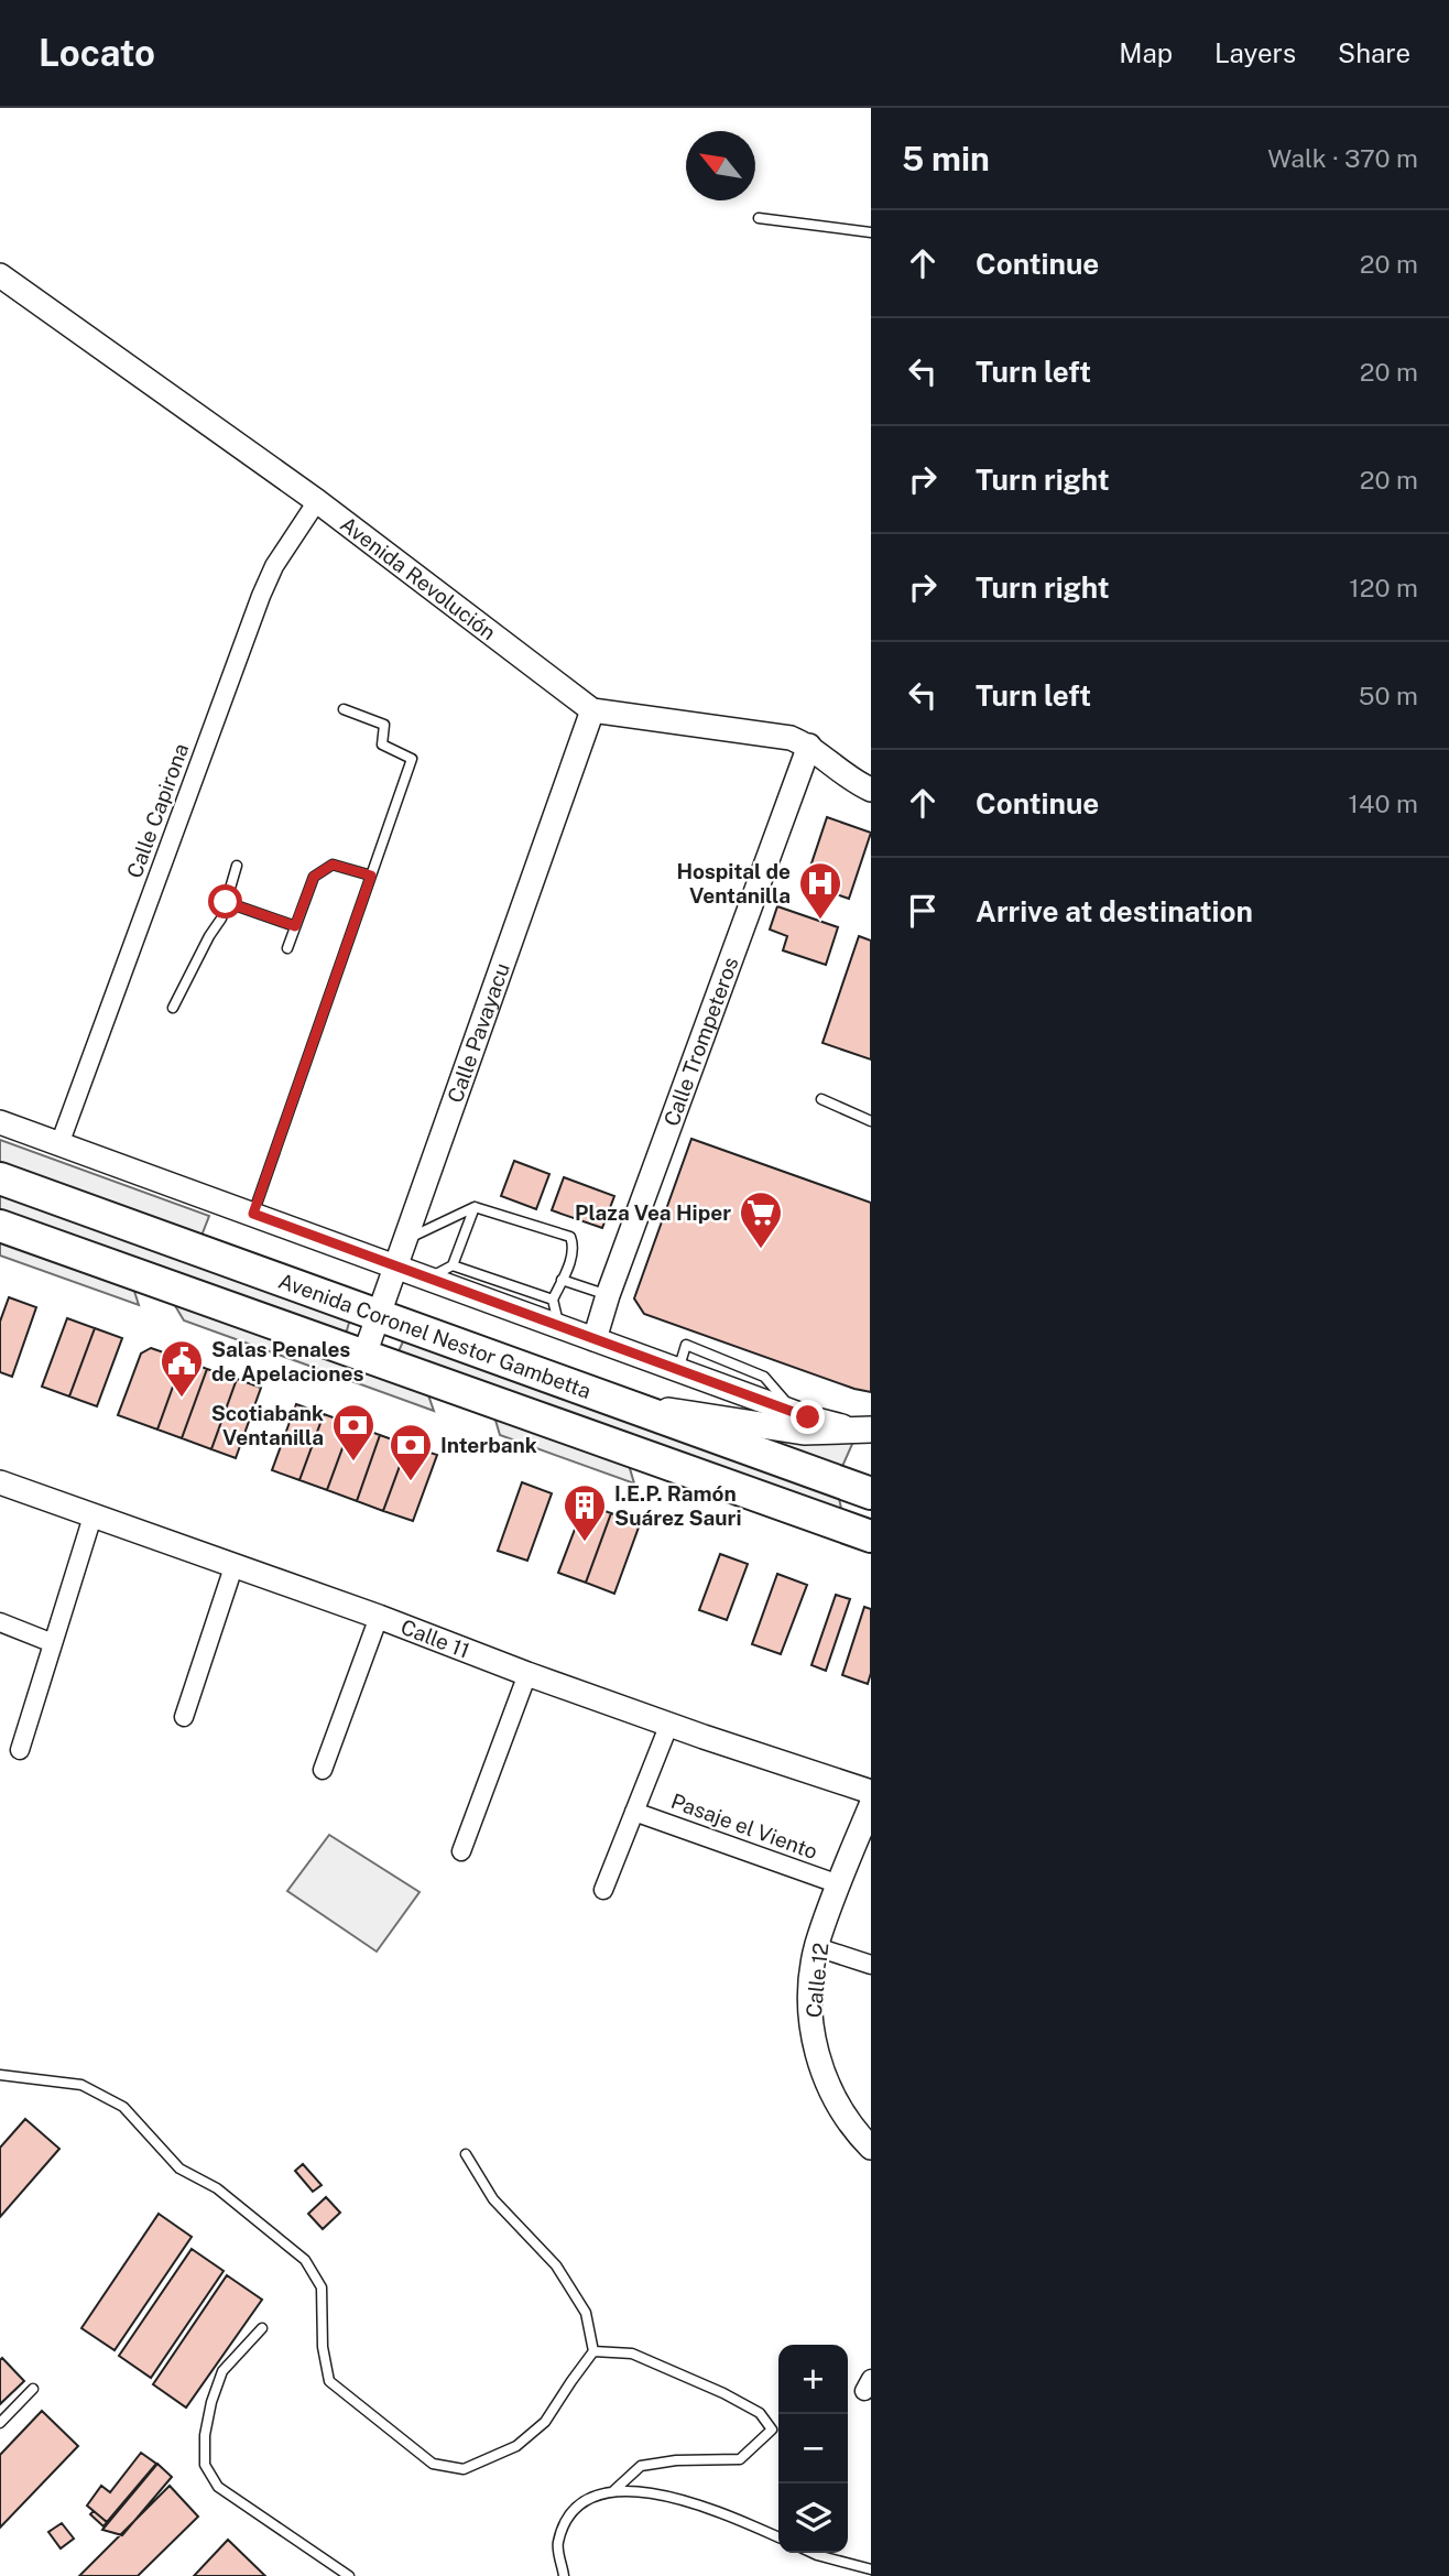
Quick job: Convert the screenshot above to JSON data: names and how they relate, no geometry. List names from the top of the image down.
{
  "streets": {
    "highway": ["Avenida Coronel Nestor Gambetta"],
    "street": [
      "Avenida Revolución",
      "Calle Capirona",
      "Calle Pavayacu",
      "Calle Trompeteros",
      "Calle 11",
      "Pasaje el Viento",
      "Calle 12"
    ]
  },
  "crossings": [
    ["Avenida Revolución", "Calle Capirona"],
    ["Avenida Revolución", "Calle Pavayacu"],
    ["Avenida Revolución", "Calle Trompeteros"],
    ["Calle Pavayacu", "Avenida Coronel Nestor Gambetta"],
    ["Pasaje el Viento", "Calle 12"]
  ],
  "places": {
    "hospital": ["Hospital de Ventanilla"],
    "supermarket": ["Plaza Vea Hiper"],
    "public building": ["Salas Penales de Apelaciones"],
    "bank": ["Scotiabank Ventanilla", "Interbank"],
    "building": ["I.E.P. Ramón Suárez Sauri"]
  },
  "north": "top left",
  "page": {
    "header": "Locato",
    "nav": ["Map", "Layers", "Share"],
    "heading": ["5 min", "Walk · 370 m"],
    "list": [
      ["Continue", "20 m"],
      ["Turn left", "20 m"],
      ["Turn right", "20 m"],
      ["Turn right", "120 m"],
      ["Turn left", "50 m"],
      ["Continue", "140 m"],
      "Arrive at destination"
    ],
    "map_buttons": ["+", "−"]
  }
}
